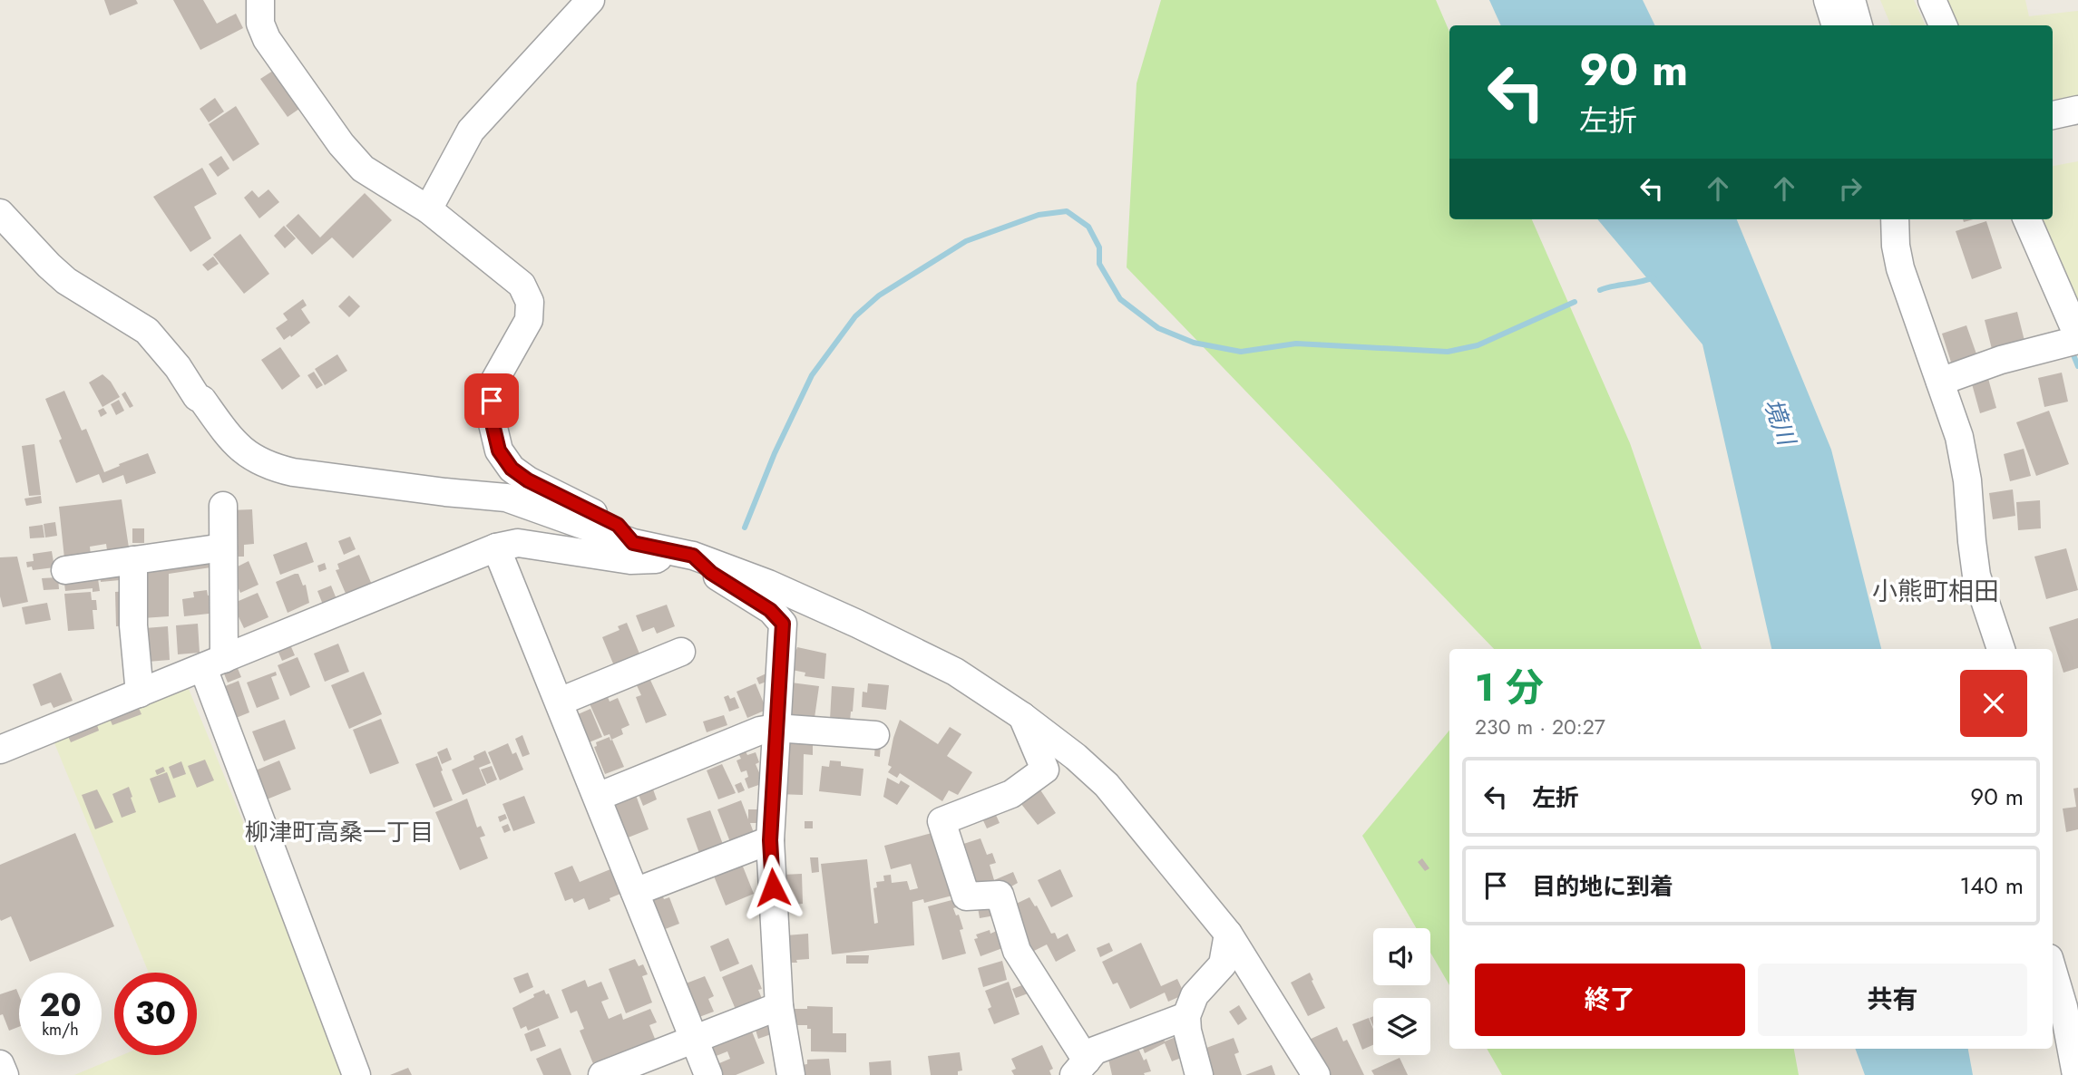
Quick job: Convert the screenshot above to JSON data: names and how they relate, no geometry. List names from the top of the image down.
{
  "districts": ["小熊町相田", "柳津町高桑一丁目"],
  "water": ["境川"],
  "page": {
    "turn": ["90 m", "左折"],
    "heading": ["1 分", "230 m · 20:27"],
    "list": [
      {
        "name": "左折",
        "value": "90 m"
      },
      {
        "name": "目的地に到着",
        "value": "140 m"
      }
    ],
    "buttons": ["終了", "共有"],
    "speed": "20 km/h",
    "limit": "30"
  }
}
